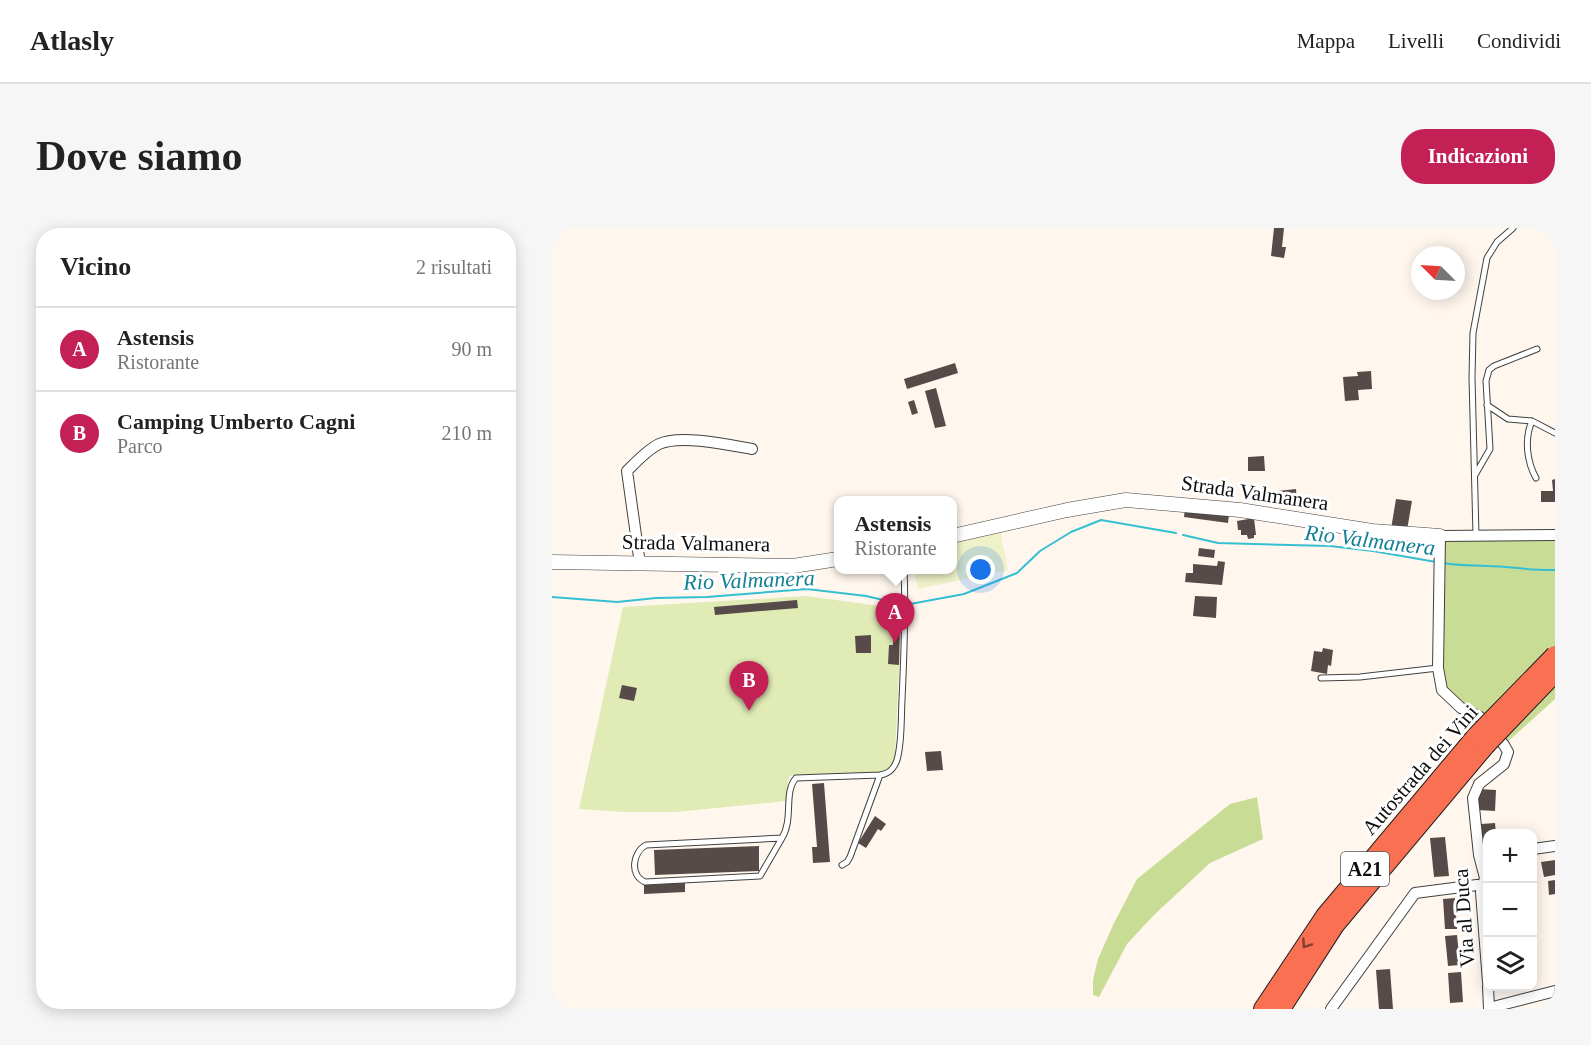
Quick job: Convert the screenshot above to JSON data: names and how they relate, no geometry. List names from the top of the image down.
{
  "streets": {
    "highway": ["Autostrada dei Vini", "A21"],
    "street": ["Strada Valmanera", "Via al Duca"]
  },
  "crossings": [
    ["Strada Valmanera", "Via al Duca"]
  ],
  "water": ["Rio Valmanera"],
  "north": "top left",
  "page": {
    "header": "Atlasly",
    "nav": ["Mappa", "Livelli", "Condividi"],
    "buttons": "Indicazioni",
    "title": "Dove siamo",
    "heading": ["Vicino", "2 risultati"],
    "list": [
      {
        "mark": "A",
        "name": "Astensis",
        "note": "Ristorante",
        "value": "90 m"
      },
      {
        "mark": "B",
        "name": "Camping Umberto Cagni",
        "note": "Parco",
        "value": "210 m"
      }
    ],
    "popup": ["Astensis", "Ristorante"],
    "pins": ["A", "B"],
    "map_buttons": ["+", "−"]
  }
}
